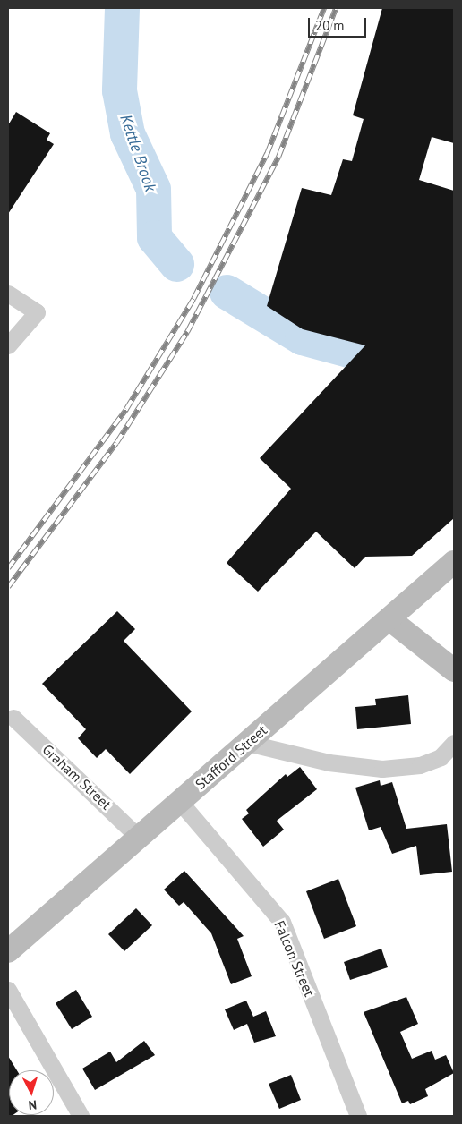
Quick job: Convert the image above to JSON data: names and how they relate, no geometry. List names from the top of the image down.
{
  "streets": {
    "main road": ["Stafford Street"],
    "street": ["Graham Street", "Falcon Street"]
  },
  "crossings": [
    ["Stafford Street", "Graham Street"],
    ["Stafford Street", "Falcon Street"]
  ],
  "water": ["Kettle Brook"],
  "scale_bar": "20 m",
  "north": "bottom"
}
